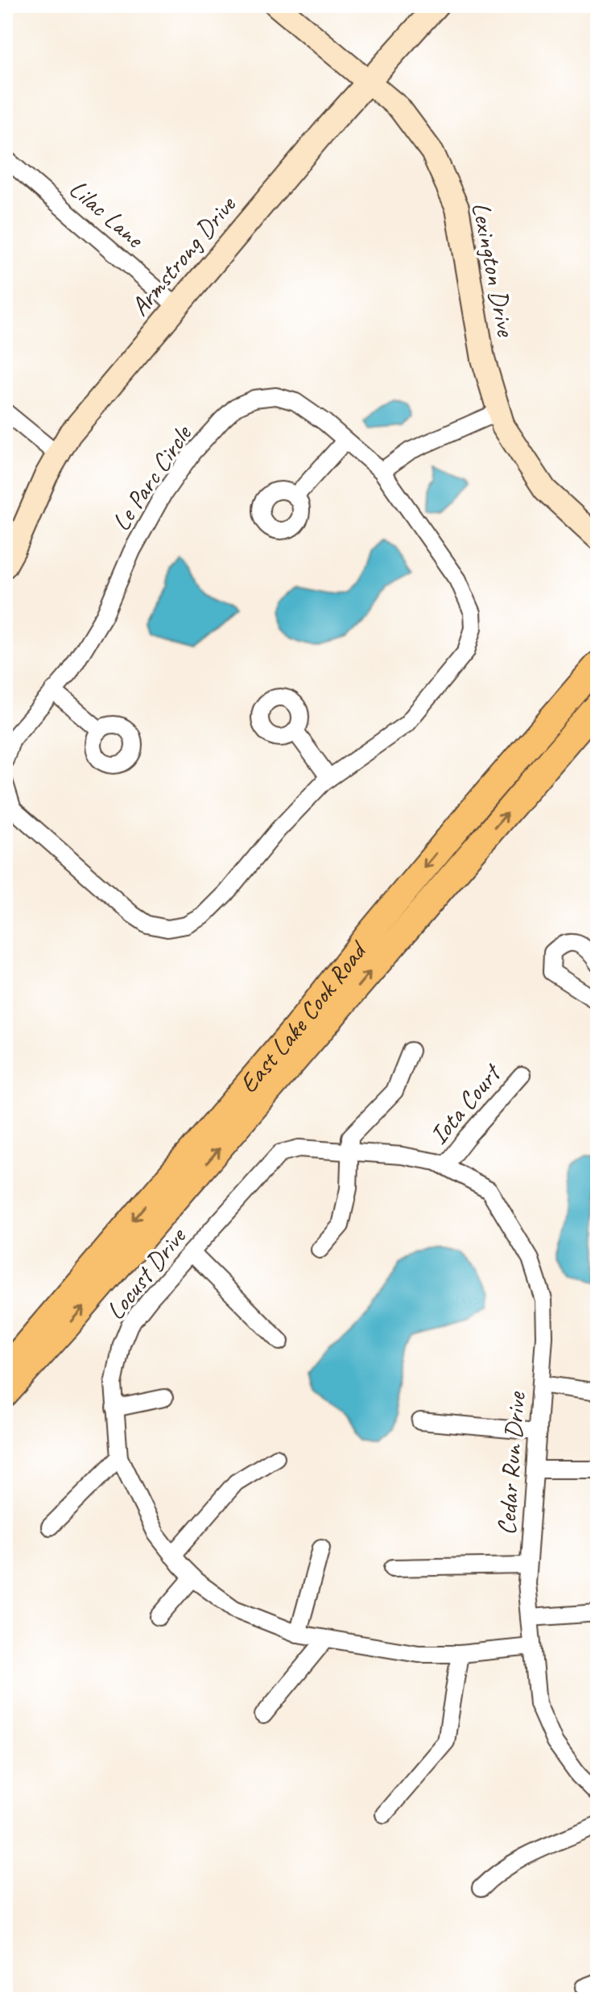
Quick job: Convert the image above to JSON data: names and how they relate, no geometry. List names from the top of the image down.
{
  "streets": {
    "main road": ["East Lake Cook Road"],
    "street": [
      "Lilac Lane",
      "Armstrong Drive",
      "Lexington Drive",
      "Le Parc Circle",
      "Iota Court",
      "Locust Drive",
      "Cedar Run Drive"
    ]
  },
  "crossings": [
    ["Lilac Lane", "Armstrong Drive"],
    ["Armstrong Drive", "Lexington Drive"],
    ["Iota Court", "Locust Drive"],
    ["Iota Court", "Cedar Run Drive"],
    ["Locust Drive", "Cedar Run Drive"]
  ]
}
